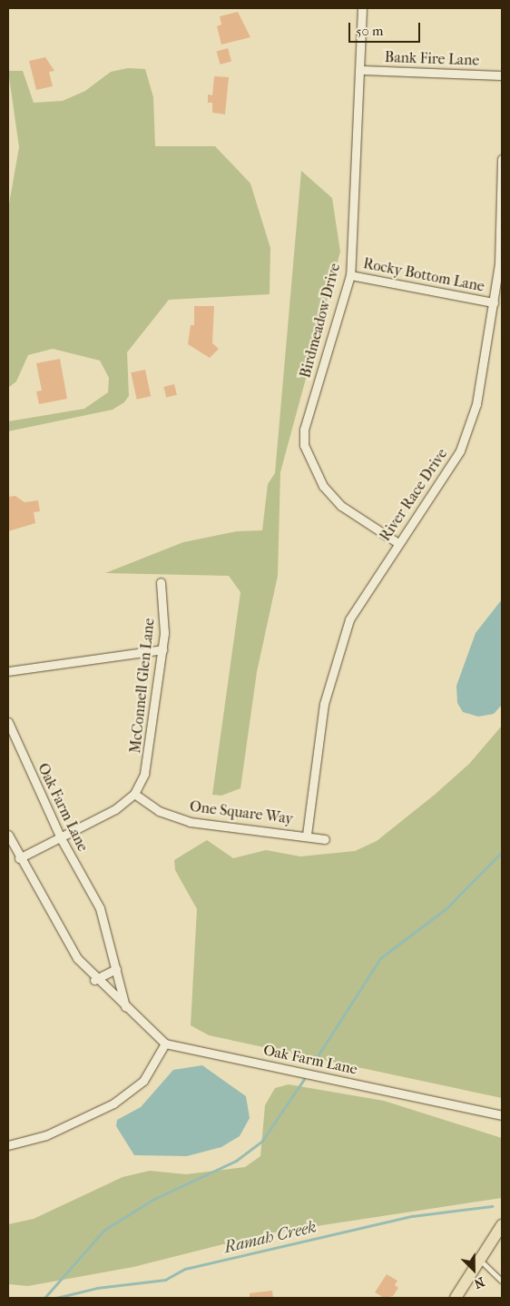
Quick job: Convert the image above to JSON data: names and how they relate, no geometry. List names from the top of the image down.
{
  "streets": {
    "street": [
      "Bank Fire Lane",
      "Rocky Bottom Lane",
      "Birdmeadow Drive",
      "River Race Drive",
      "McConnell Glen Lane",
      "Oak Farm Lane",
      "One Square Way"
    ]
  },
  "crossings": [
    ["Bank Fire Lane", "Birdmeadow Drive"],
    ["Rocky Bottom Lane", "Birdmeadow Drive"],
    ["Rocky Bottom Lane", "River Race Drive"],
    ["Birdmeadow Drive", "River Race Drive"],
    ["River Race Drive", "One Square Way"],
    ["McConnell Glen Lane", "Oak Farm Lane"],
    ["McConnell Glen Lane", "One Square Way"]
  ],
  "water": ["Ramah Creek"],
  "scale_bar": "50 m",
  "north": "bottom right"
}
